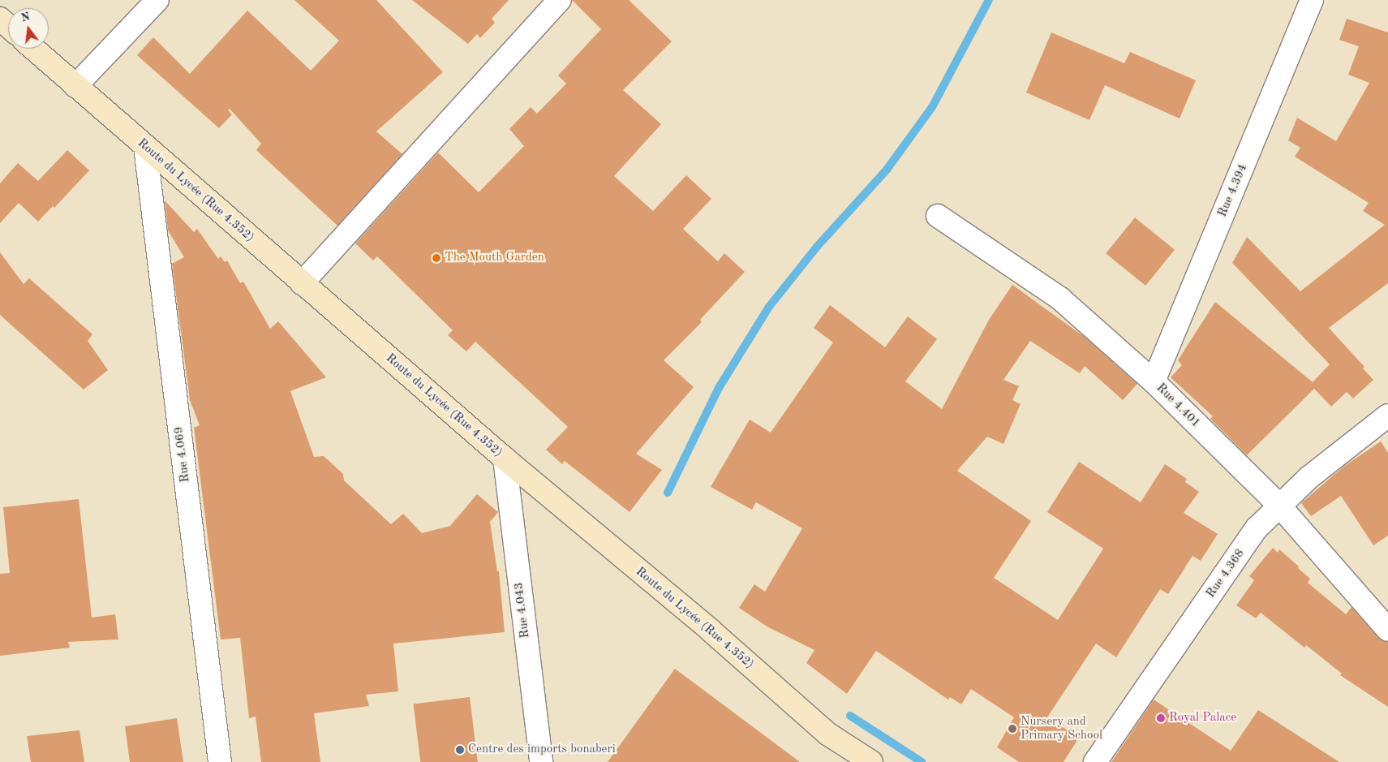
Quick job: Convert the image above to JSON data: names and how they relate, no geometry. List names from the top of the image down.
{
  "streets": {
    "main road": ["Route du Lycée (Rue 4.352)"],
    "street": [
      "Rue 4.394",
      "Rue 4.401",
      "Rue 4.069",
      "Rue 4.368",
      "Rue 4.043"
    ]
  },
  "crossings": [
    ["Route du Lycée (Rue 4.352)", "Rue 4.069"],
    ["Route du Lycée (Rue 4.352)", "Rue 4.043"],
    ["Rue 4.394", "Rue 4.401"],
    ["Rue 4.401", "Rue 4.368"]
  ],
  "places": [
    "The Mouth Garden",
    "Royal Palace",
    "Nursery and Primary School",
    "Centre des imports bonaberi"
  ],
  "north": "top"
}
